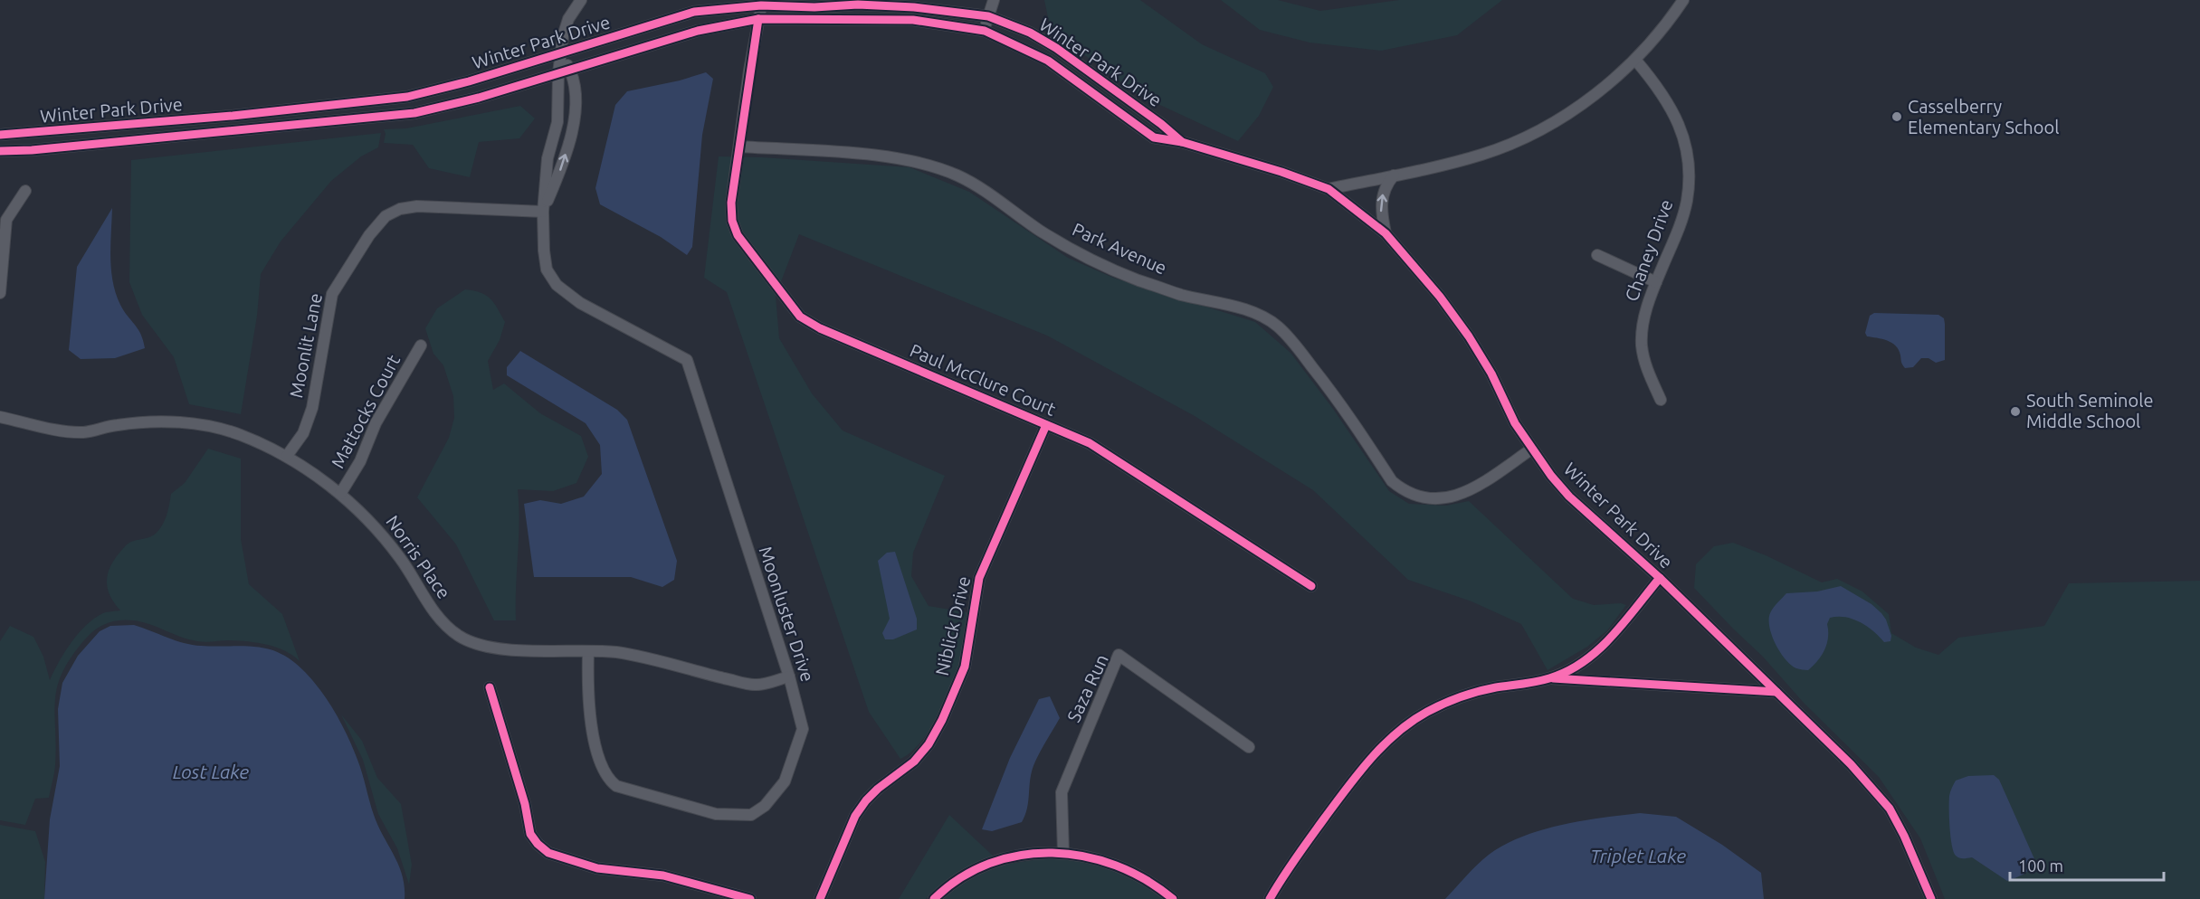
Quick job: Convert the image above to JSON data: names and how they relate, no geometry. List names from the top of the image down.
{
  "streets": {
    "street": [
      "Winter Park Drive",
      "Park Avenue",
      "Chaney Drive",
      "Moonlit Lane",
      "Paul McClure Court",
      "Mattocks Court",
      "Norris Place",
      "Moonluster Drive",
      "Niblick Drive",
      "Saza Run"
    ]
  },
  "crossings": [
    ["Winter Park Drive", "Park Avenue"],
    ["Winter Park Drive", "Moonluster Drive"],
    ["Park Avenue", "Paul McClure Court"],
    ["Moonlit Lane", "Norris Place"],
    ["Moonlit Lane", "Moonluster Drive"],
    ["Paul McClure Court", "Niblick Drive"],
    ["Mattocks Court", "Norris Place"],
    ["Norris Place", "Moonluster Drive"]
  ],
  "water": ["Lost Lake", "Triplet Lake"],
  "places": ["Casselberry Elementary School", "South Seminole Middle School"],
  "scale_bar": "100 m"
}
